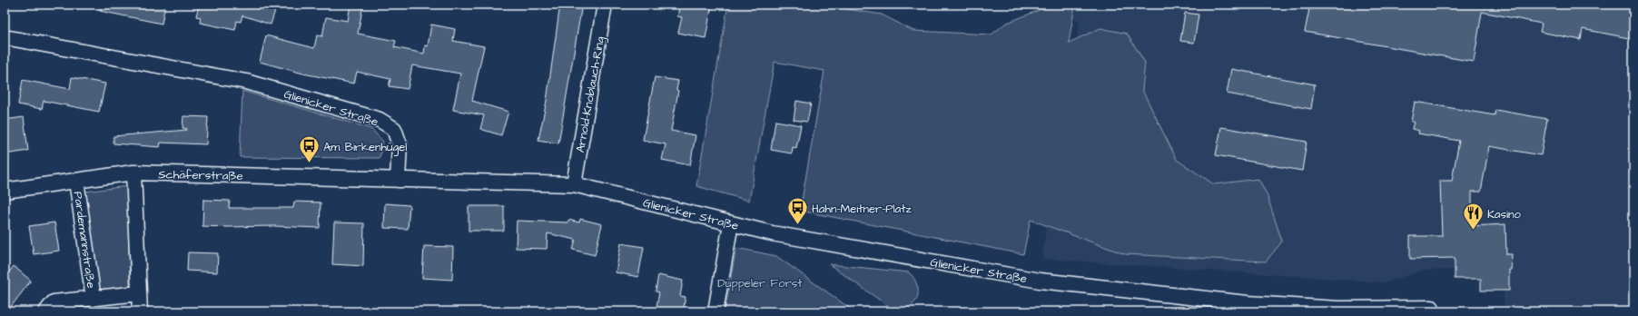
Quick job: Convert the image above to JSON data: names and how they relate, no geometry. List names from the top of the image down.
{
  "streets": {
    "street": [
      "Arnold-Knoblauch-Ring",
      "Glienicker Straße",
      "Schäferstraße",
      "Pardemannstraße"
    ]
  },
  "crossings": [
    ["Arnold-Knoblauch-Ring", "Glienicker Straße"],
    ["Glienicker Straße", "Schäferstraße"],
    ["Schäferstraße", "Pardemannstraße"]
  ],
  "parks": ["Düppeler Forst"],
  "places": {
    "bus stop": ["Am Birkenhügel", "Hahn-Meitner-Platz"],
    "restaurant": ["Kasino"]
  }
}
